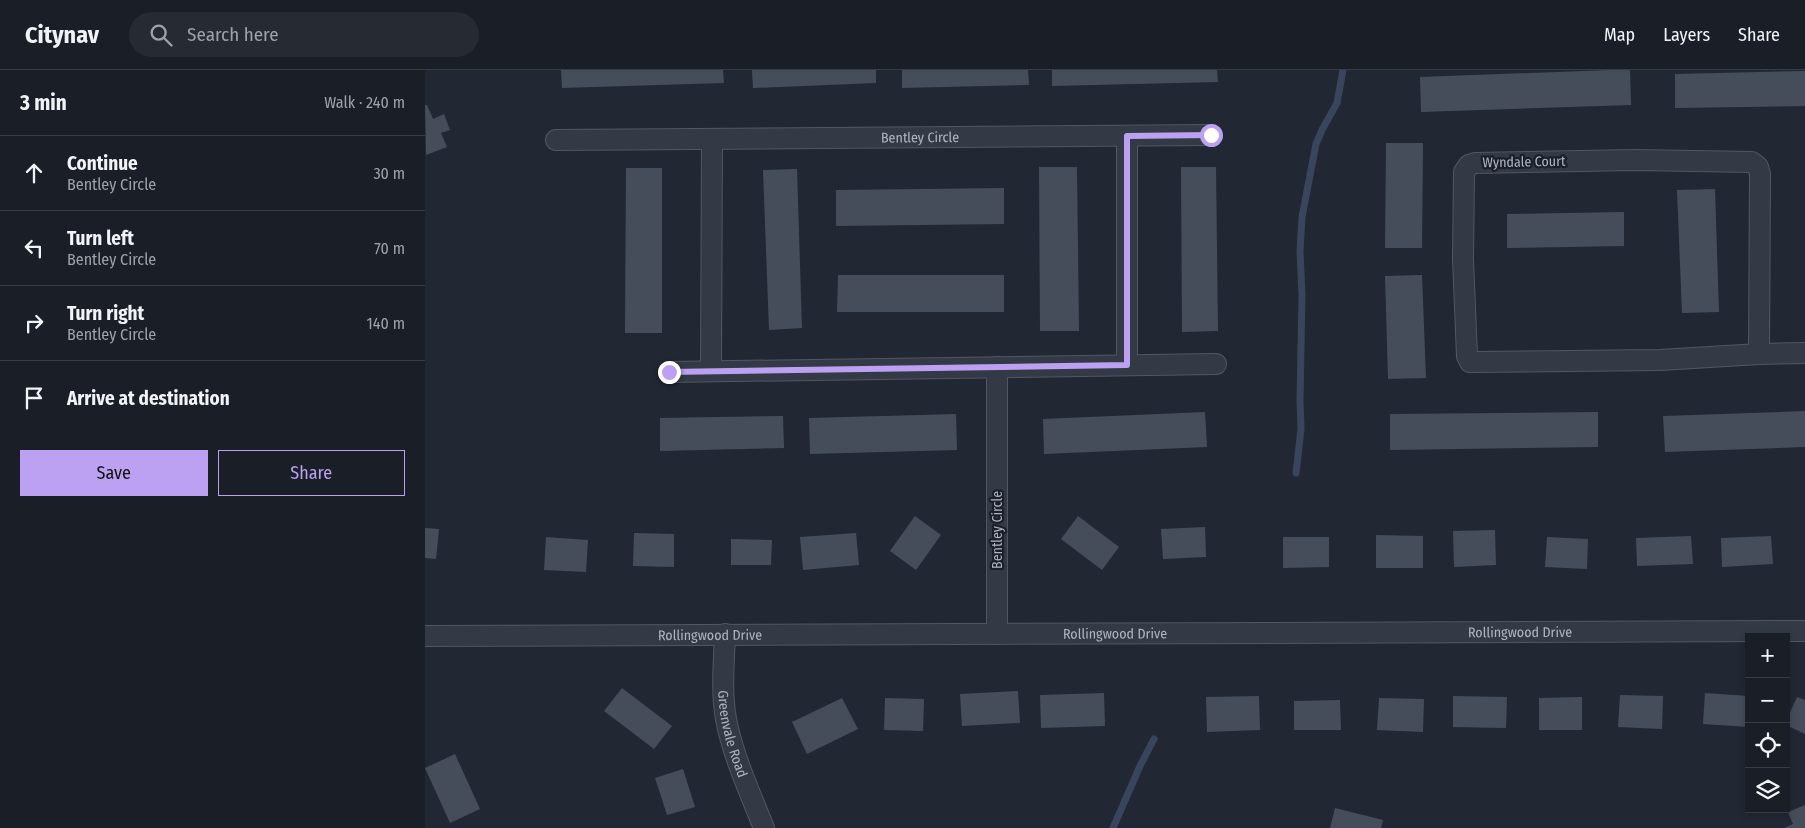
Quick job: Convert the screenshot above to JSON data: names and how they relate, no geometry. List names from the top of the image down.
{
  "streets": {
    "street": [
      "Bentley Circle",
      "Wyndale Court",
      "Rollingwood Drive",
      "Greenvale Road"
    ]
  },
  "crossings": [
    ["Bentley Circle", "Rollingwood Drive"],
    ["Rollingwood Drive", "Greenvale Road"]
  ],
  "page": {
    "header": "Citynav",
    "search": "Search here",
    "nav": ["Map", "Layers", "Share"],
    "heading": ["3 min", "Walk · 240 m"],
    "list": [
      ["Continue", "Bentley Circle", "30 m"],
      ["Turn left", "Bentley Circle", "70 m"],
      ["Turn right", "Bentley Circle", "140 m"],
      "Arrive at destination"
    ],
    "buttons": ["Save", "Share"],
    "map_buttons": ["+", "−"]
  }
}
